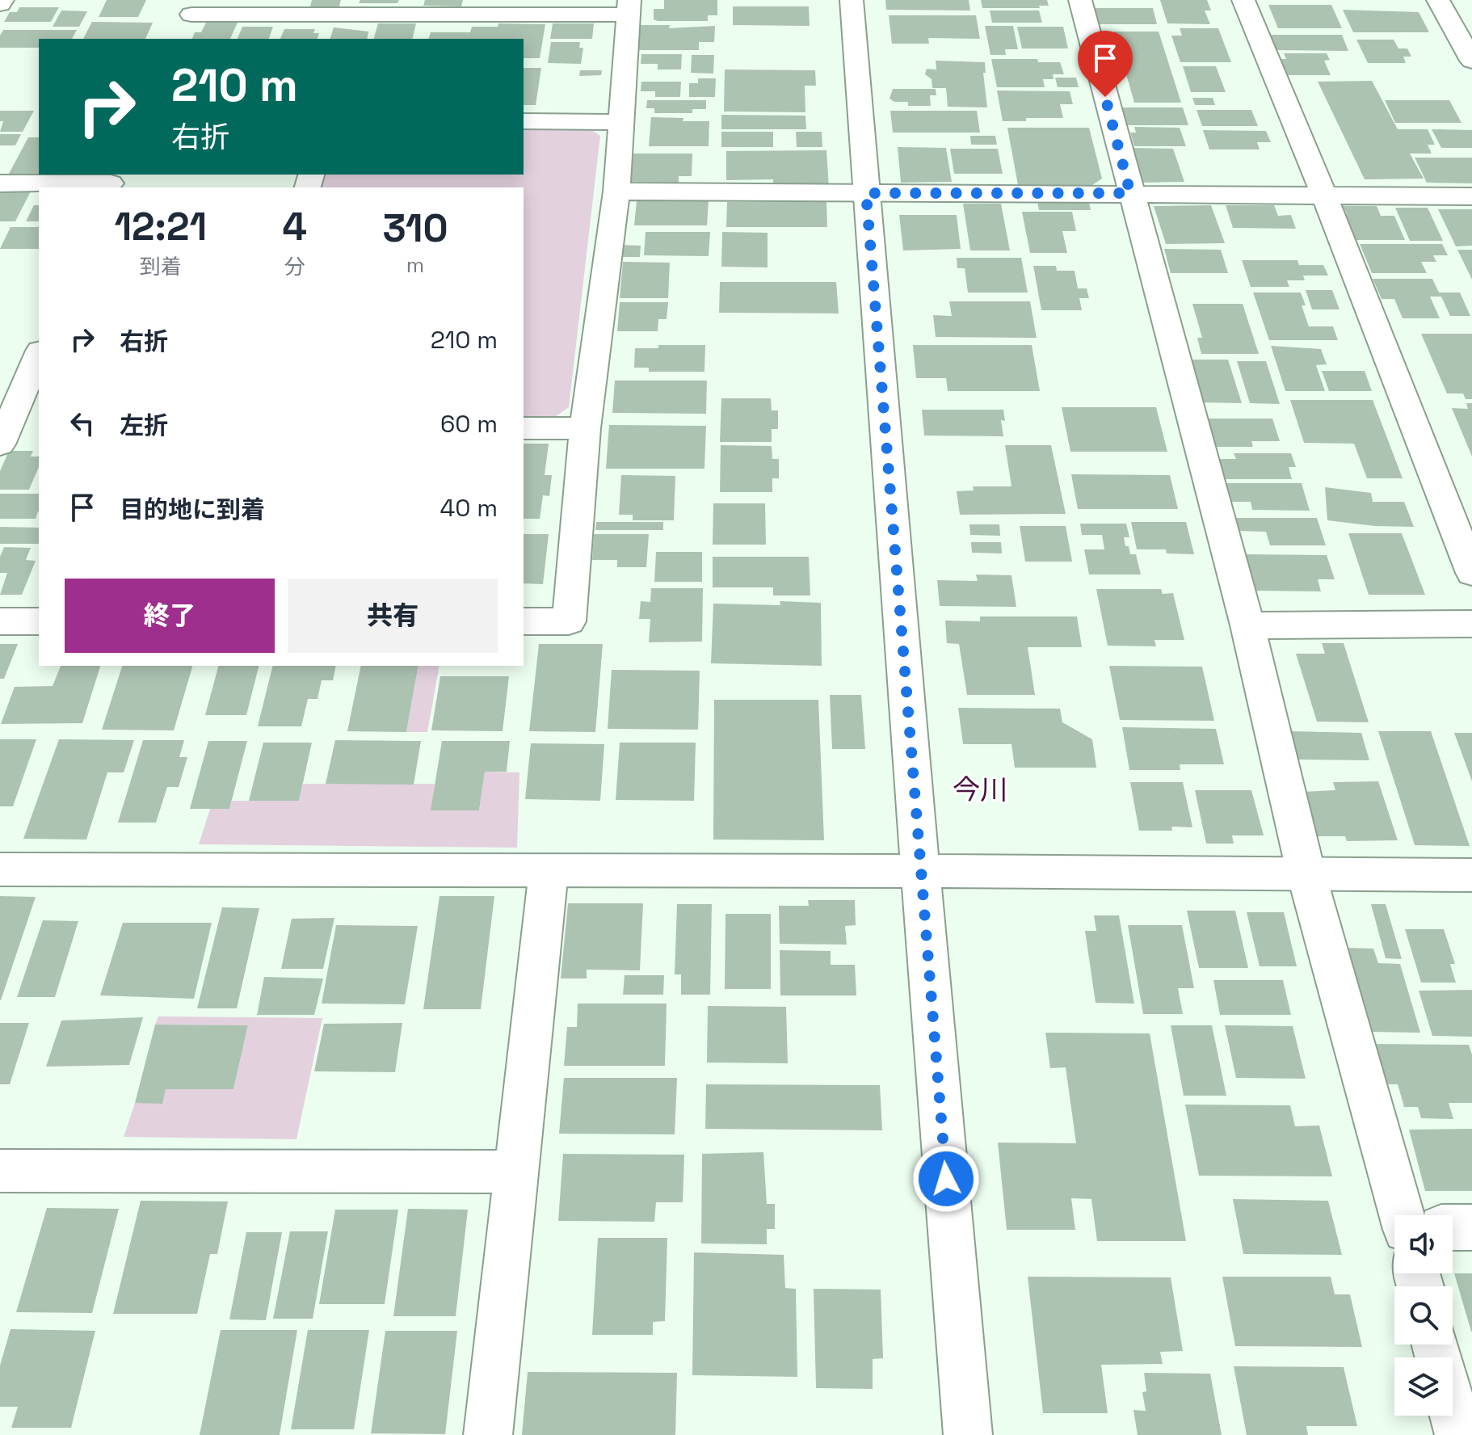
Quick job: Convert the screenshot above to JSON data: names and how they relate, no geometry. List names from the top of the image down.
{
  "districts": ["今川"],
  "page": {
    "turn": ["210 m", "右折"],
    "eta": [
      "12:21",
      "到着",
      "4",
      "分",
      "310",
      "m"
    ],
    "list": [
      {
        "name": "右折",
        "value": "210 m"
      },
      {
        "name": "左折",
        "value": "60 m"
      },
      {
        "name": "目的地に到着",
        "value": "40 m"
      }
    ],
    "buttons": ["終了", "共有"]
  }
}
